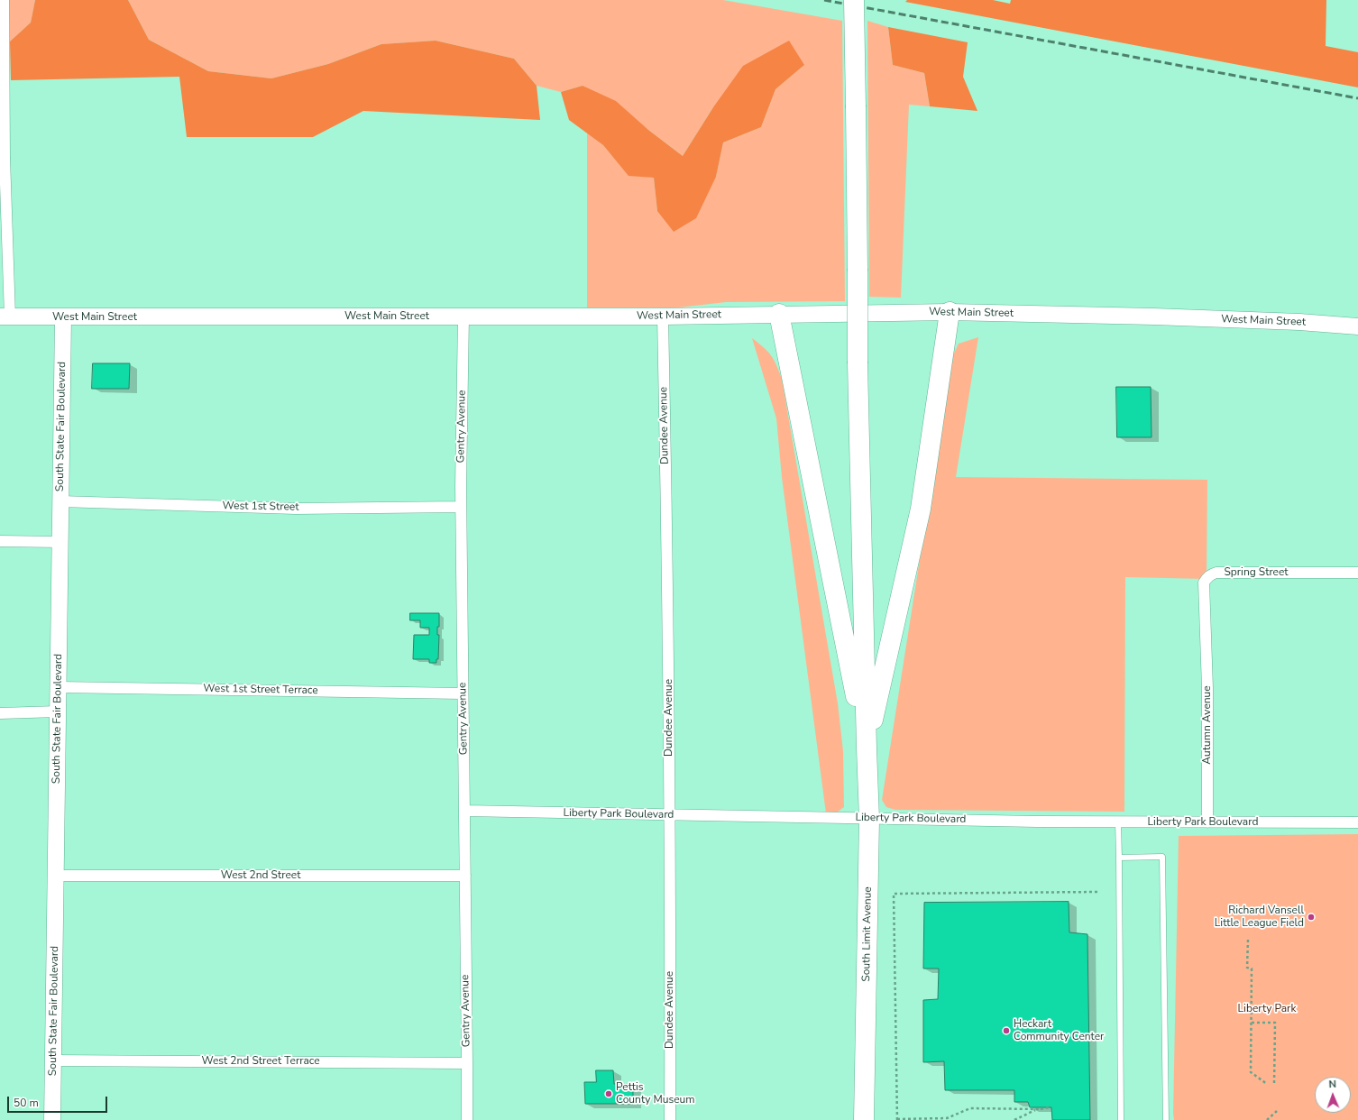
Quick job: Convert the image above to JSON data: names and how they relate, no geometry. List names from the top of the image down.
{
  "streets": {
    "highway": ["South Limit Avenue"],
    "main road": ["West Main Street", "South State Fair Boulevard"],
    "street": [
      "Dundee Avenue",
      "Gentry Avenue",
      "West 1st Street",
      "Spring Street",
      "West 1st Street Terrace",
      "Autumn Avenue",
      "Liberty Park Boulevard",
      "West 2nd Street",
      "West 2nd Street Terrace"
    ]
  },
  "crossings": [
    ["West Main Street", "Dundee Avenue"],
    ["West Main Street", "South State Fair Boulevard"],
    ["West Main Street", "Gentry Avenue"],
    ["Dundee Avenue", "Liberty Park Boulevard"],
    ["South State Fair Boulevard", "West 1st Street"],
    ["South State Fair Boulevard", "West 1st Street Terrace"],
    ["South State Fair Boulevard", "West 2nd Street"],
    ["South State Fair Boulevard", "West 2nd Street Terrace"],
    ["Gentry Avenue", "West 1st Street"],
    ["Gentry Avenue", "West 1st Street Terrace"],
    ["Gentry Avenue", "Liberty Park Boulevard"],
    ["Gentry Avenue", "West 2nd Street"],
    ["Gentry Avenue", "West 2nd Street Terrace"],
    ["Spring Street", "Autumn Avenue"],
    ["Autumn Avenue", "Liberty Park Boulevard"],
    ["Liberty Park Boulevard", "South Limit Avenue"]
  ],
  "parks": ["Liberty Park"],
  "places": ["Richard Vansell Little League Field", "Heckart Community Center", "Pettis County Museum"],
  "scale_bar": "50 m",
  "north": "top"
}
